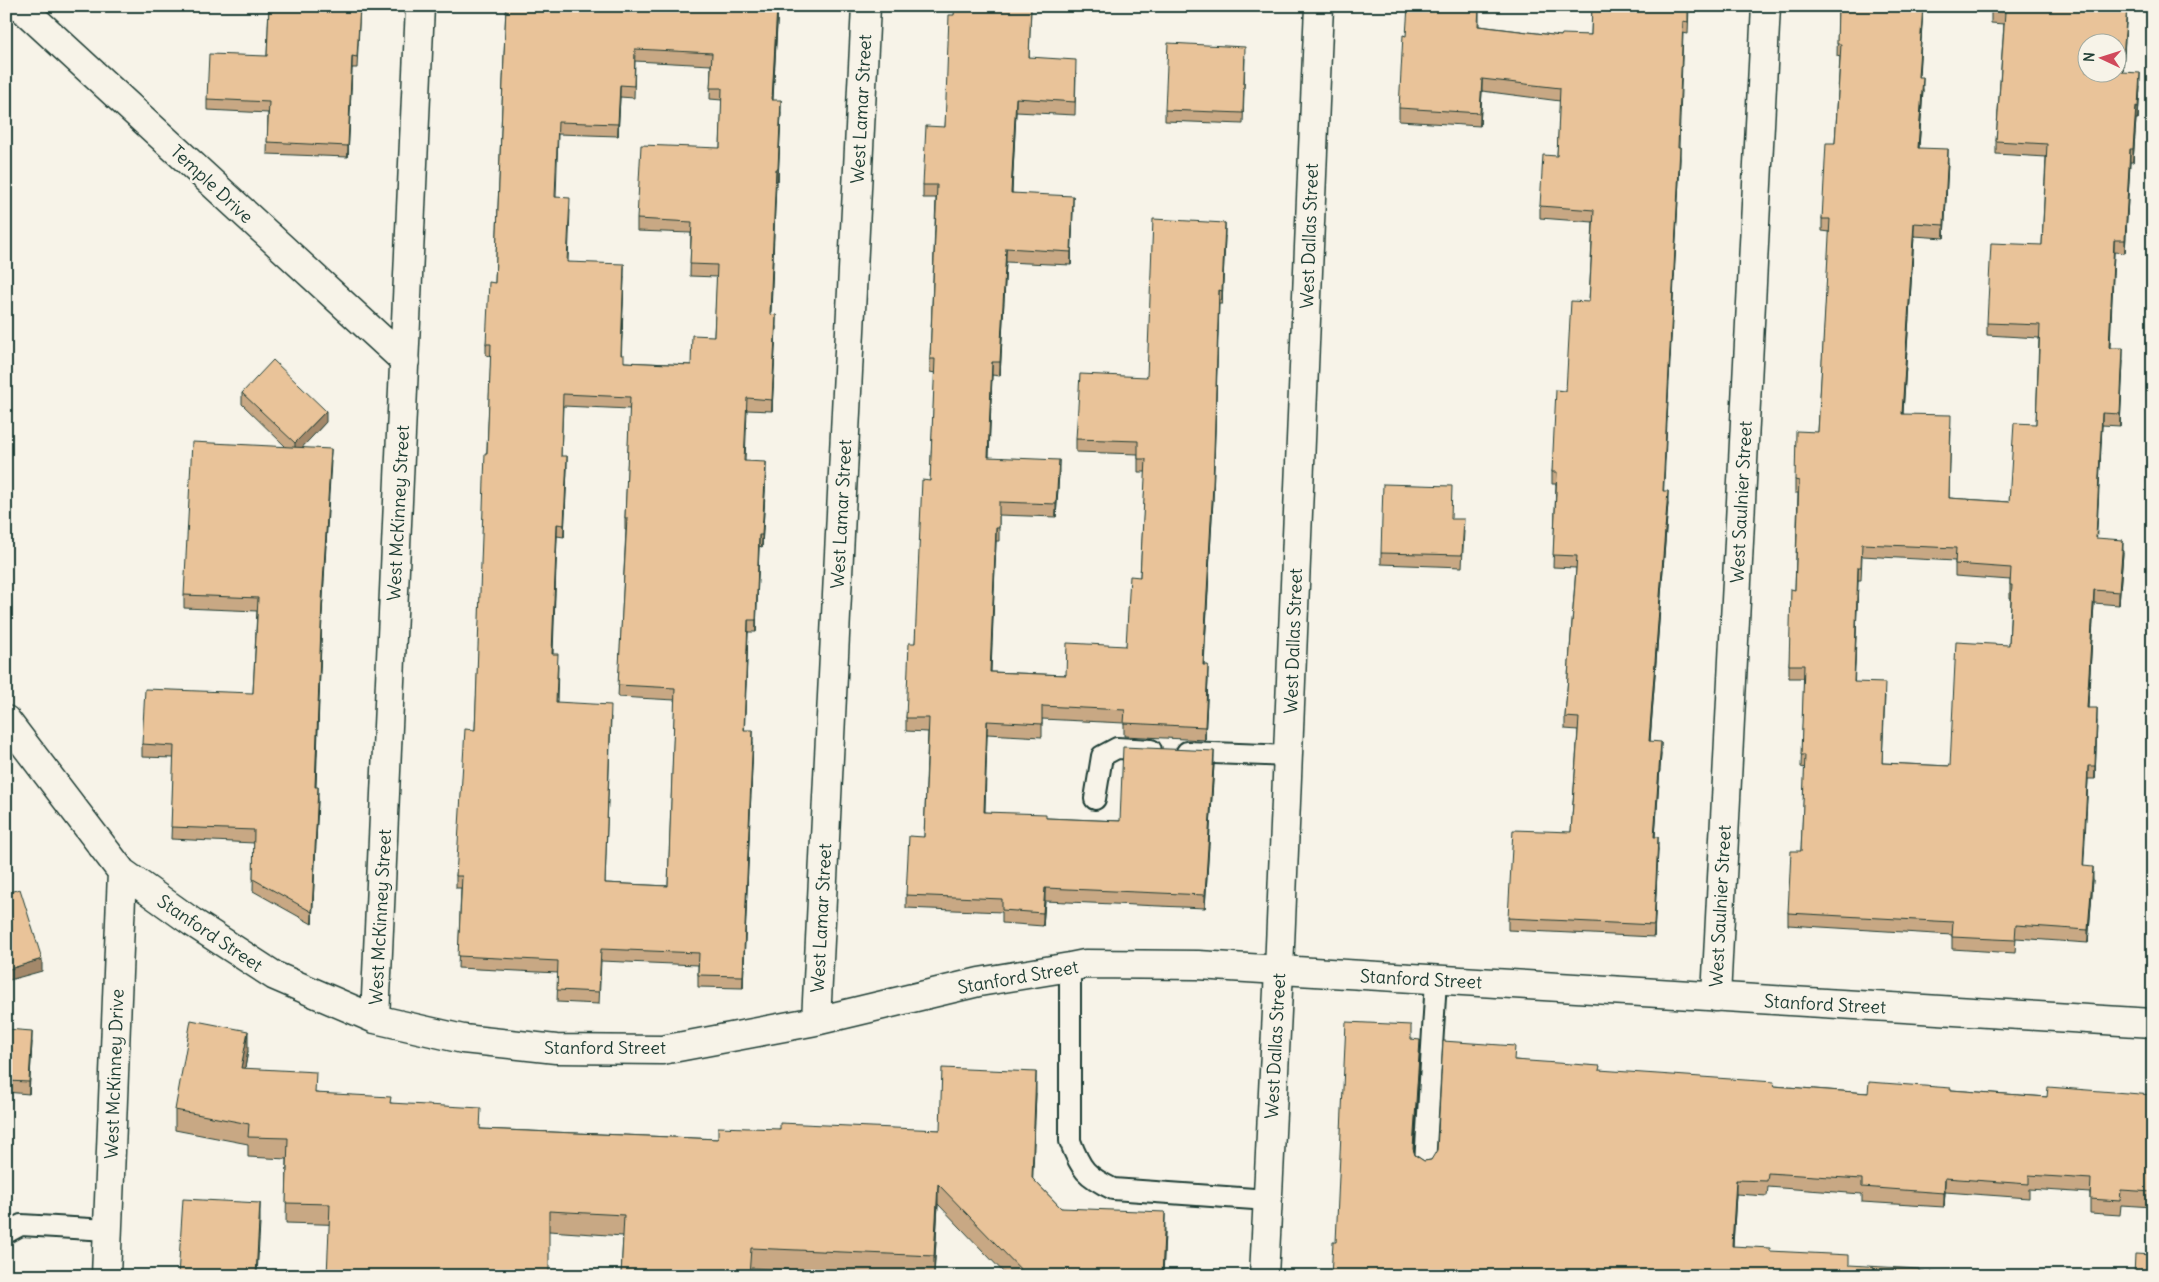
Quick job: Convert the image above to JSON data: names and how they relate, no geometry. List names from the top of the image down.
{
  "streets": {
    "street": [
      "West Lamar Street",
      "Temple Drive",
      "West Dallas Street",
      "West Saulnier Street",
      "West McKinney Street",
      "Stanford Street",
      "West McKinney Drive"
    ]
  },
  "crossings": [
    ["West Lamar Street", "Stanford Street"],
    ["Temple Drive", "West McKinney Street"],
    ["West Dallas Street", "Stanford Street"],
    ["West Saulnier Street", "Stanford Street"],
    ["West McKinney Street", "Stanford Street"],
    ["Stanford Street", "West McKinney Drive"]
  ],
  "north": "left"
}
